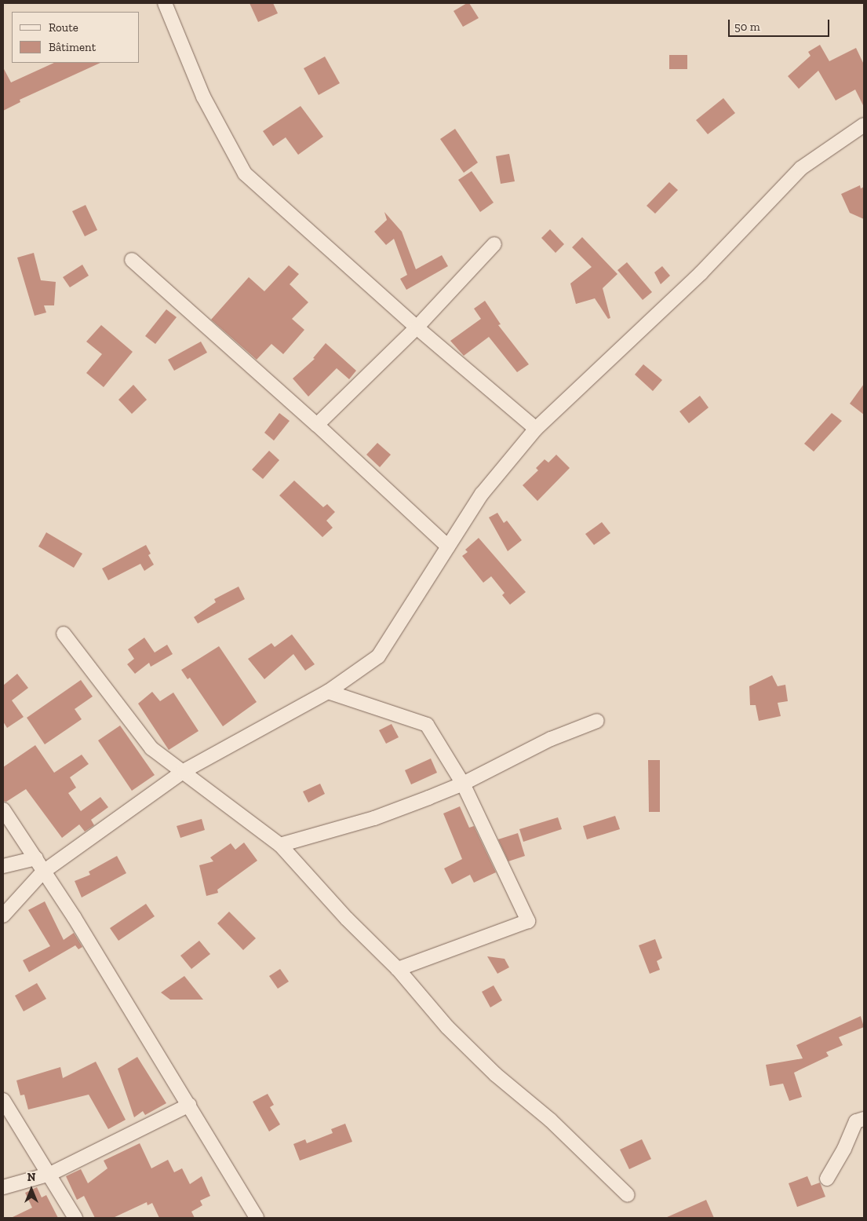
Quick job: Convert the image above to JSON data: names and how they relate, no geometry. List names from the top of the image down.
{
  "legend": ["Route", "Bâtiment"],
  "scale_bar": "50 m",
  "north": "top"
}
